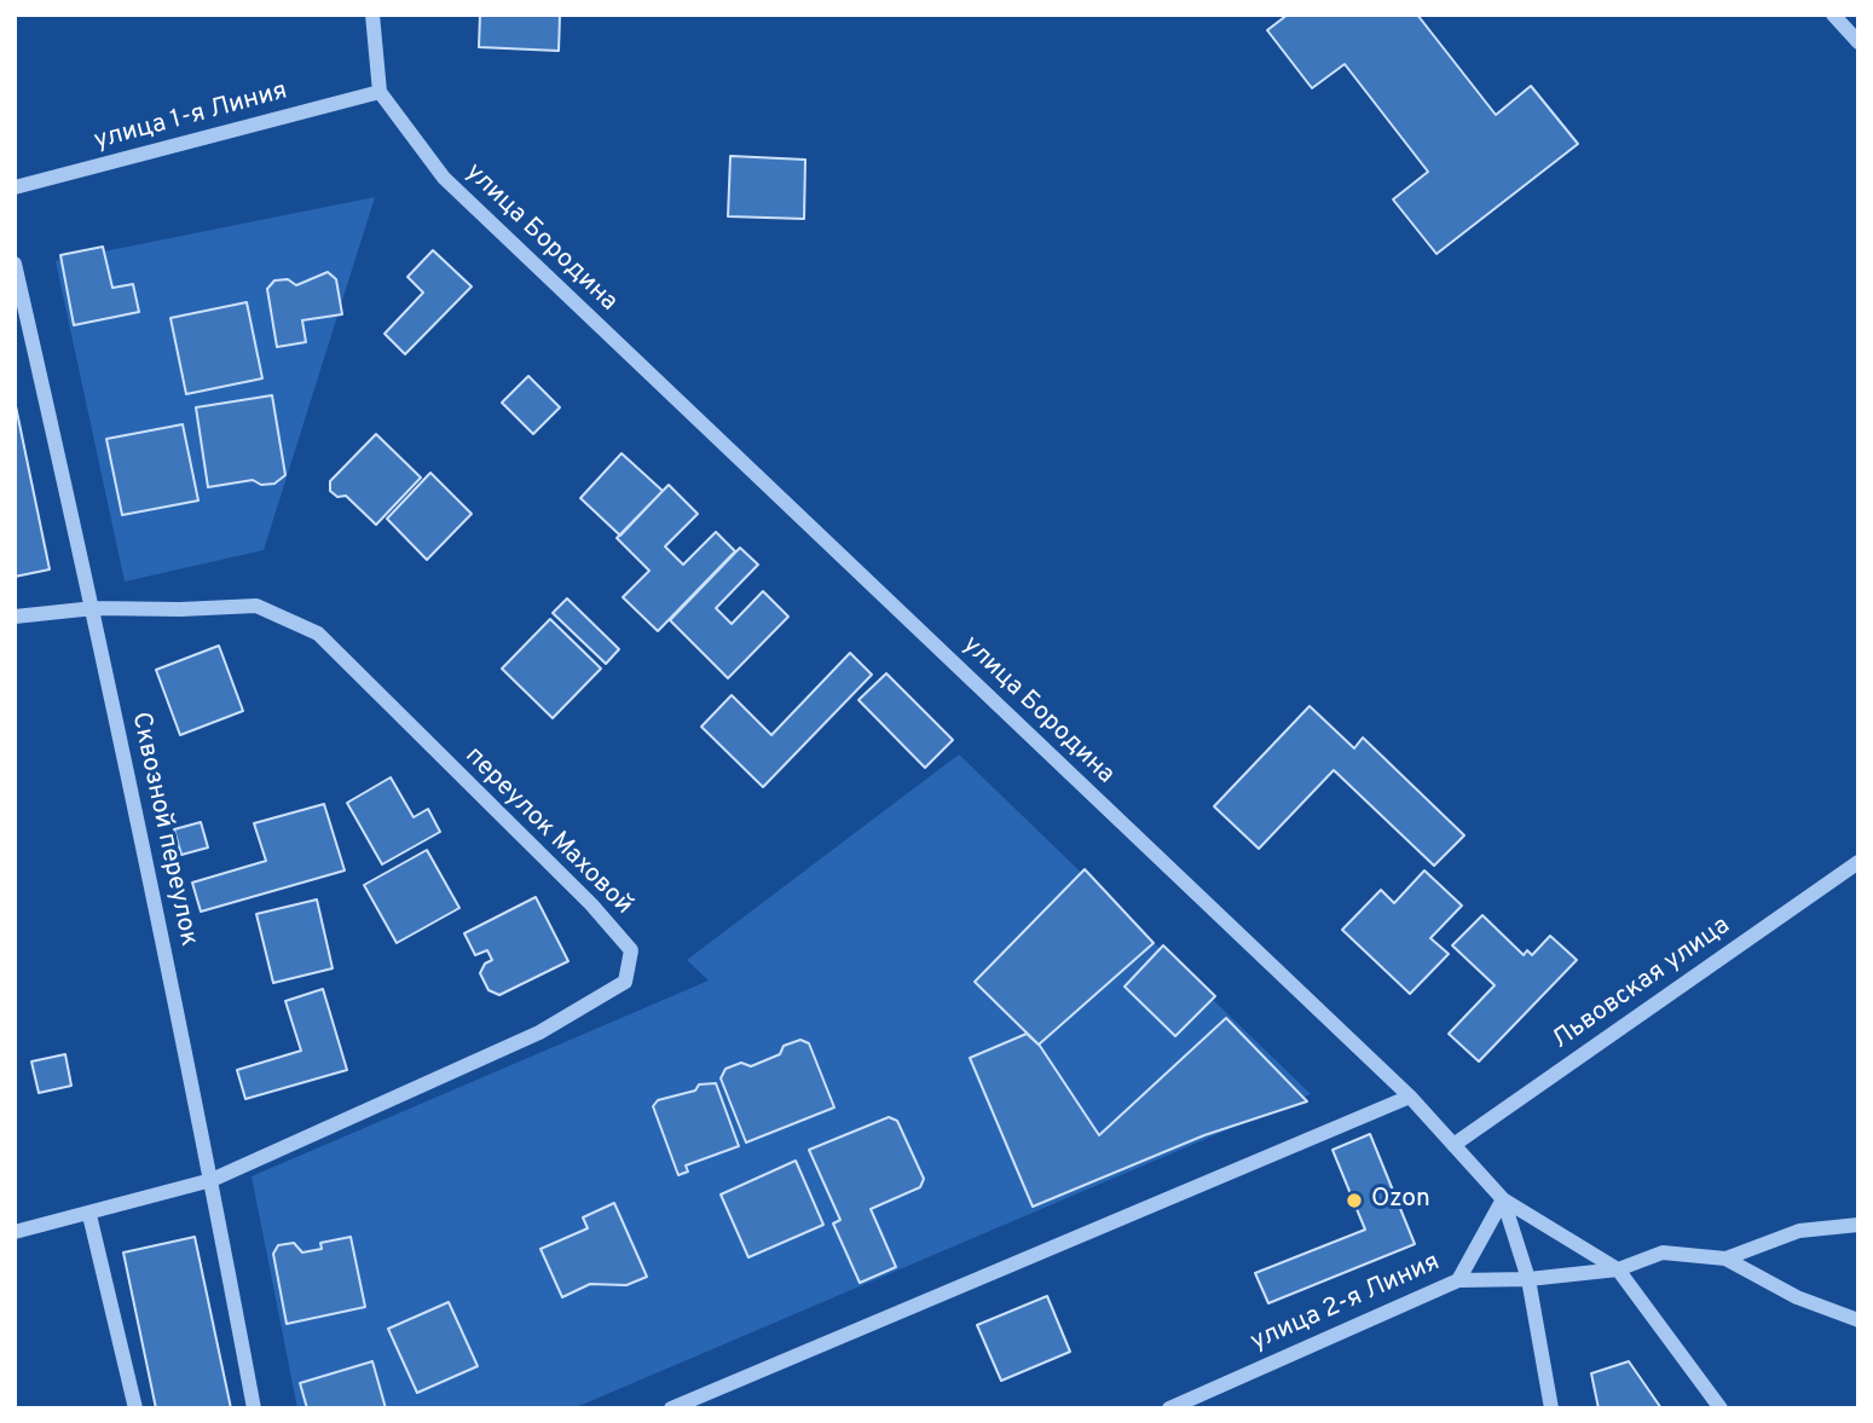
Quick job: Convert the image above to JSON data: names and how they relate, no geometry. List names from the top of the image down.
{
  "streets": {
    "street": [
      "улица 1-я Линия",
      "улица Бородина",
      "Сквозной переулок",
      "переулок Маховой",
      "Львовская улица",
      "улица 2-я Линия"
    ]
  },
  "crossings": [
    ["улица 1-я Линия", "улица Бородина"],
    ["улица Бородина", "Львовская улица"],
    ["улица Бородина", "улица 2-я Линия"],
    ["Сквозной переулок", "переулок Маховой"]
  ],
  "places": ["Ozon"]
}
